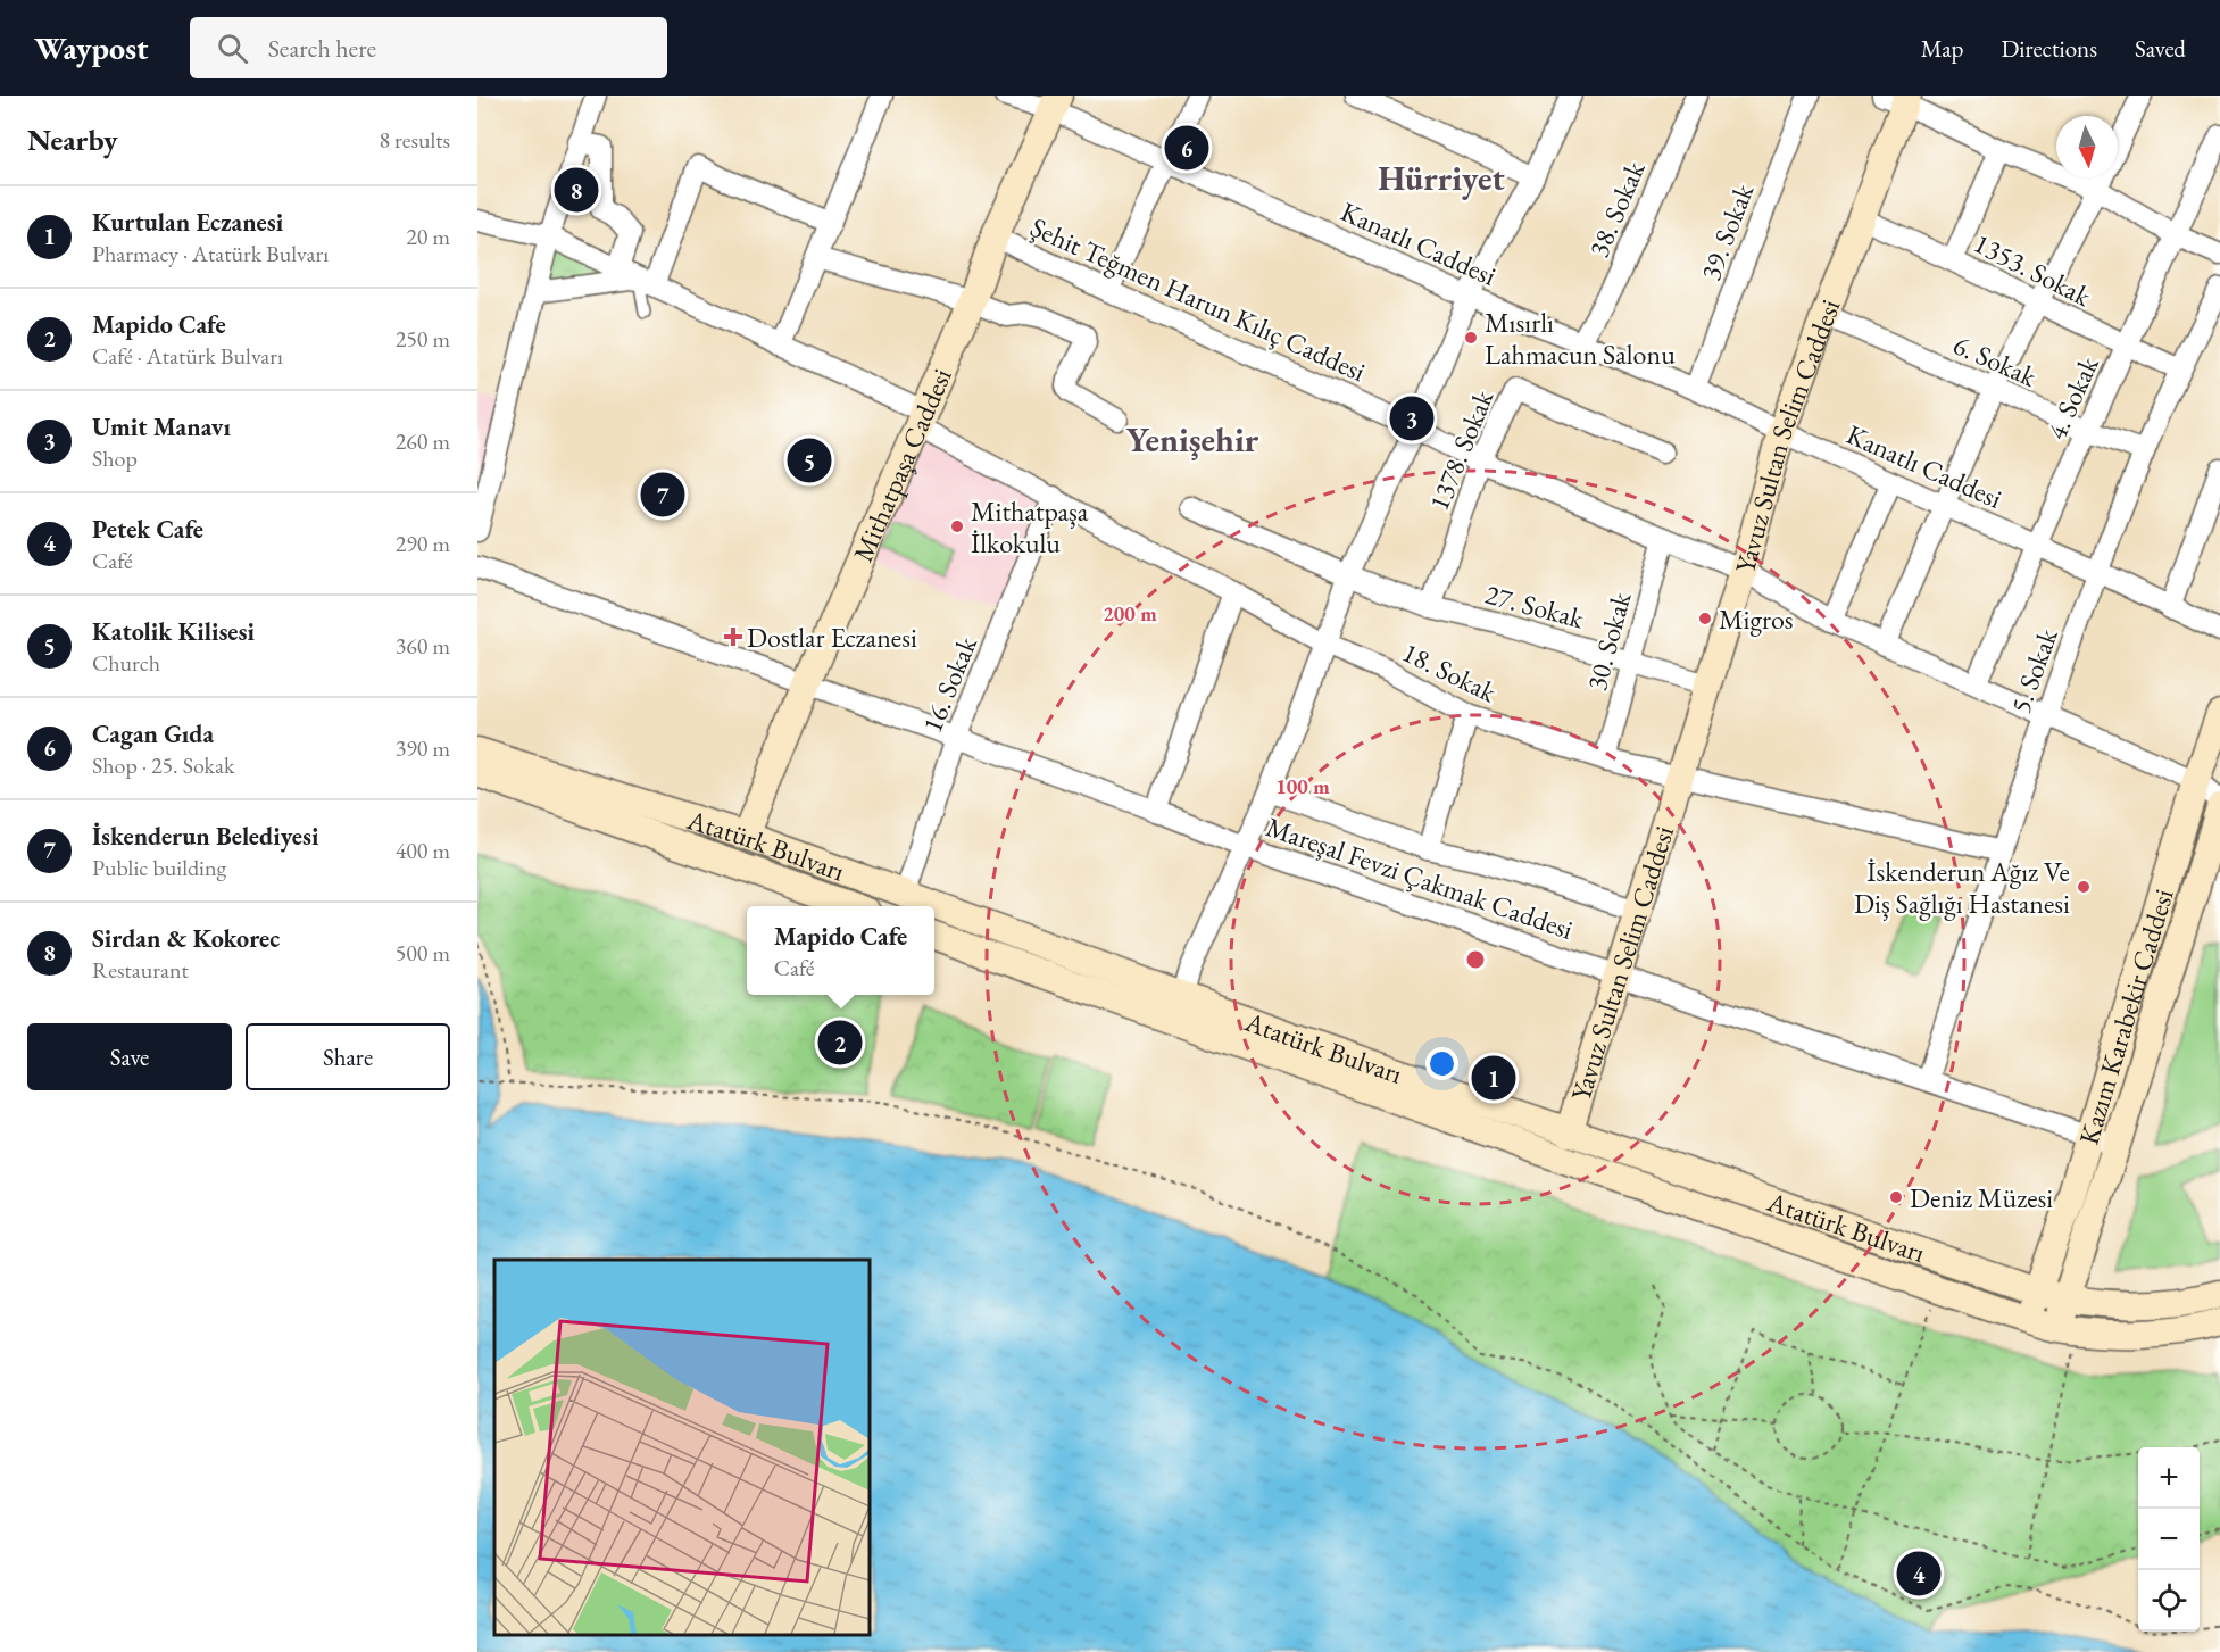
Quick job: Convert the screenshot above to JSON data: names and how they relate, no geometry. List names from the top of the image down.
{
  "streets": {
    "street": [
      "38. Sokak",
      "39. Sokak",
      "Kanatlı Caddesi",
      "1353. Sokak",
      "Şehit Teğmen Harun Kılıç Caddesi",
      "6. Sokak",
      "4. Sokak",
      "Yavuz Sultan Selim Caddesi",
      "1378. Sokak",
      "Mithatpaşa Caddesi",
      "27. Sokak",
      "30. Sokak",
      "5. Sokak",
      "18. Sokak",
      "16. Sokak",
      "Atatürk Bulvarı",
      "Mareşal Fevzi Çakmak Caddesi",
      "Kazım Karabekir Caddesi"
    ]
  },
  "crossings": [
    ["38. Sokak", "Kanatlı Caddesi"],
    ["39. Sokak", "Kanatlı Caddesi"],
    ["Kanatlı Caddesi", "4. Sokak"],
    ["Kanatlı Caddesi", "Yavuz Sultan Selim Caddesi"],
    ["Kanatlı Caddesi", "Mithatpaşa Caddesi"],
    ["Kanatlı Caddesi", "5. Sokak"],
    ["1353. Sokak", "4. Sokak"],
    ["1353. Sokak", "Yavuz Sultan Selim Caddesi"],
    ["1353. Sokak", "5. Sokak"],
    ["Şehit Teğmen Harun Kılıç Caddesi", "Mithatpaşa Caddesi"],
    ["6. Sokak", "4. Sokak"],
    ["6. Sokak", "Yavuz Sultan Selim Caddesi"],
    ["6. Sokak", "5. Sokak"],
    ["Yavuz Sultan Selim Caddesi", "27. Sokak"],
    ["Yavuz Sultan Selim Caddesi", "18. Sokak"],
    ["Yavuz Sultan Selim Caddesi", "Atatürk Bulvarı"],
    ["Yavuz Sultan Selim Caddesi", "Mareşal Fevzi Çakmak Caddesi"],
    ["1378. Sokak", "27. Sokak"],
    ["Mithatpaşa Caddesi", "18. Sokak"],
    ["Mithatpaşa Caddesi", "Atatürk Bulvarı"],
    ["Mithatpaşa Caddesi", "Mareşal Fevzi Çakmak Caddesi"],
    ["27. Sokak", "30. Sokak"],
    ["30. Sokak", "18. Sokak"],
    ["5. Sokak", "18. Sokak"],
    ["5. Sokak", "Mareşal Fevzi Çakmak Caddesi"],
    ["18. Sokak", "16. Sokak"],
    ["16. Sokak", "Atatürk Bulvarı"],
    ["16. Sokak", "Mareşal Fevzi Çakmak Caddesi"],
    ["Atatürk Bulvarı", "Kazım Karabekir Caddesi"],
    ["Mareşal Fevzi Çakmak Caddesi", "Kazım Karabekir Caddesi"]
  ],
  "districts": ["Hürriyet", "Yenişehir"],
  "places": {
    "other": [
      "Mısırlı Lahmacun Salonu",
      "Mithatpaşa İlkokulu",
      "Migros",
      "İskenderun Ağız Ve Diş Sağlığı Hastanesi",
      "Deniz Müzesi"
    ],
    "health": ["Dostlar Eczanesi"]
  },
  "north": "bottom",
  "page": {
    "header": "Waypost",
    "search": "Search here",
    "nav": ["Map", "Directions", "Saved"],
    "heading": ["Nearby", "8 results"],
    "pins": [
      "6",
      "8",
      "3",
      "5",
      "7",
      "2",
      "1",
      "4"
    ],
    "list": [
      {
        "mark": "1",
        "name": "Kurtulan Eczanesi",
        "note": "Pharmacy · Atatürk Bulvarı",
        "value": "20 m"
      },
      {
        "mark": "2",
        "name": "Mapido Cafe",
        "note": "Café · Atatürk Bulvarı",
        "value": "250 m"
      },
      {
        "mark": "3",
        "name": "Umit Manavı",
        "note": "Shop",
        "value": "260 m"
      },
      {
        "mark": "4",
        "name": "Petek Cafe",
        "note": "Café",
        "value": "290 m"
      },
      {
        "mark": "5",
        "name": "Katolik Kilisesi",
        "note": "Church",
        "value": "360 m"
      },
      {
        "mark": "6",
        "name": "Cagan Gıda",
        "note": "Shop · 25. Sokak",
        "value": "390 m"
      },
      {
        "mark": "7",
        "name": "İskenderun Belediyesi",
        "note": "Public building",
        "value": "400 m"
      },
      {
        "mark": "8",
        "name": "Sirdan & Kokorec",
        "note": "Restaurant",
        "value": "500 m"
      }
    ],
    "popup": ["Mapido Cafe", "Café"],
    "buttons": ["Save", "Share"],
    "map_buttons": ["+", "−"]
  },
  "rings": ["200 m", "100 m"]
}
